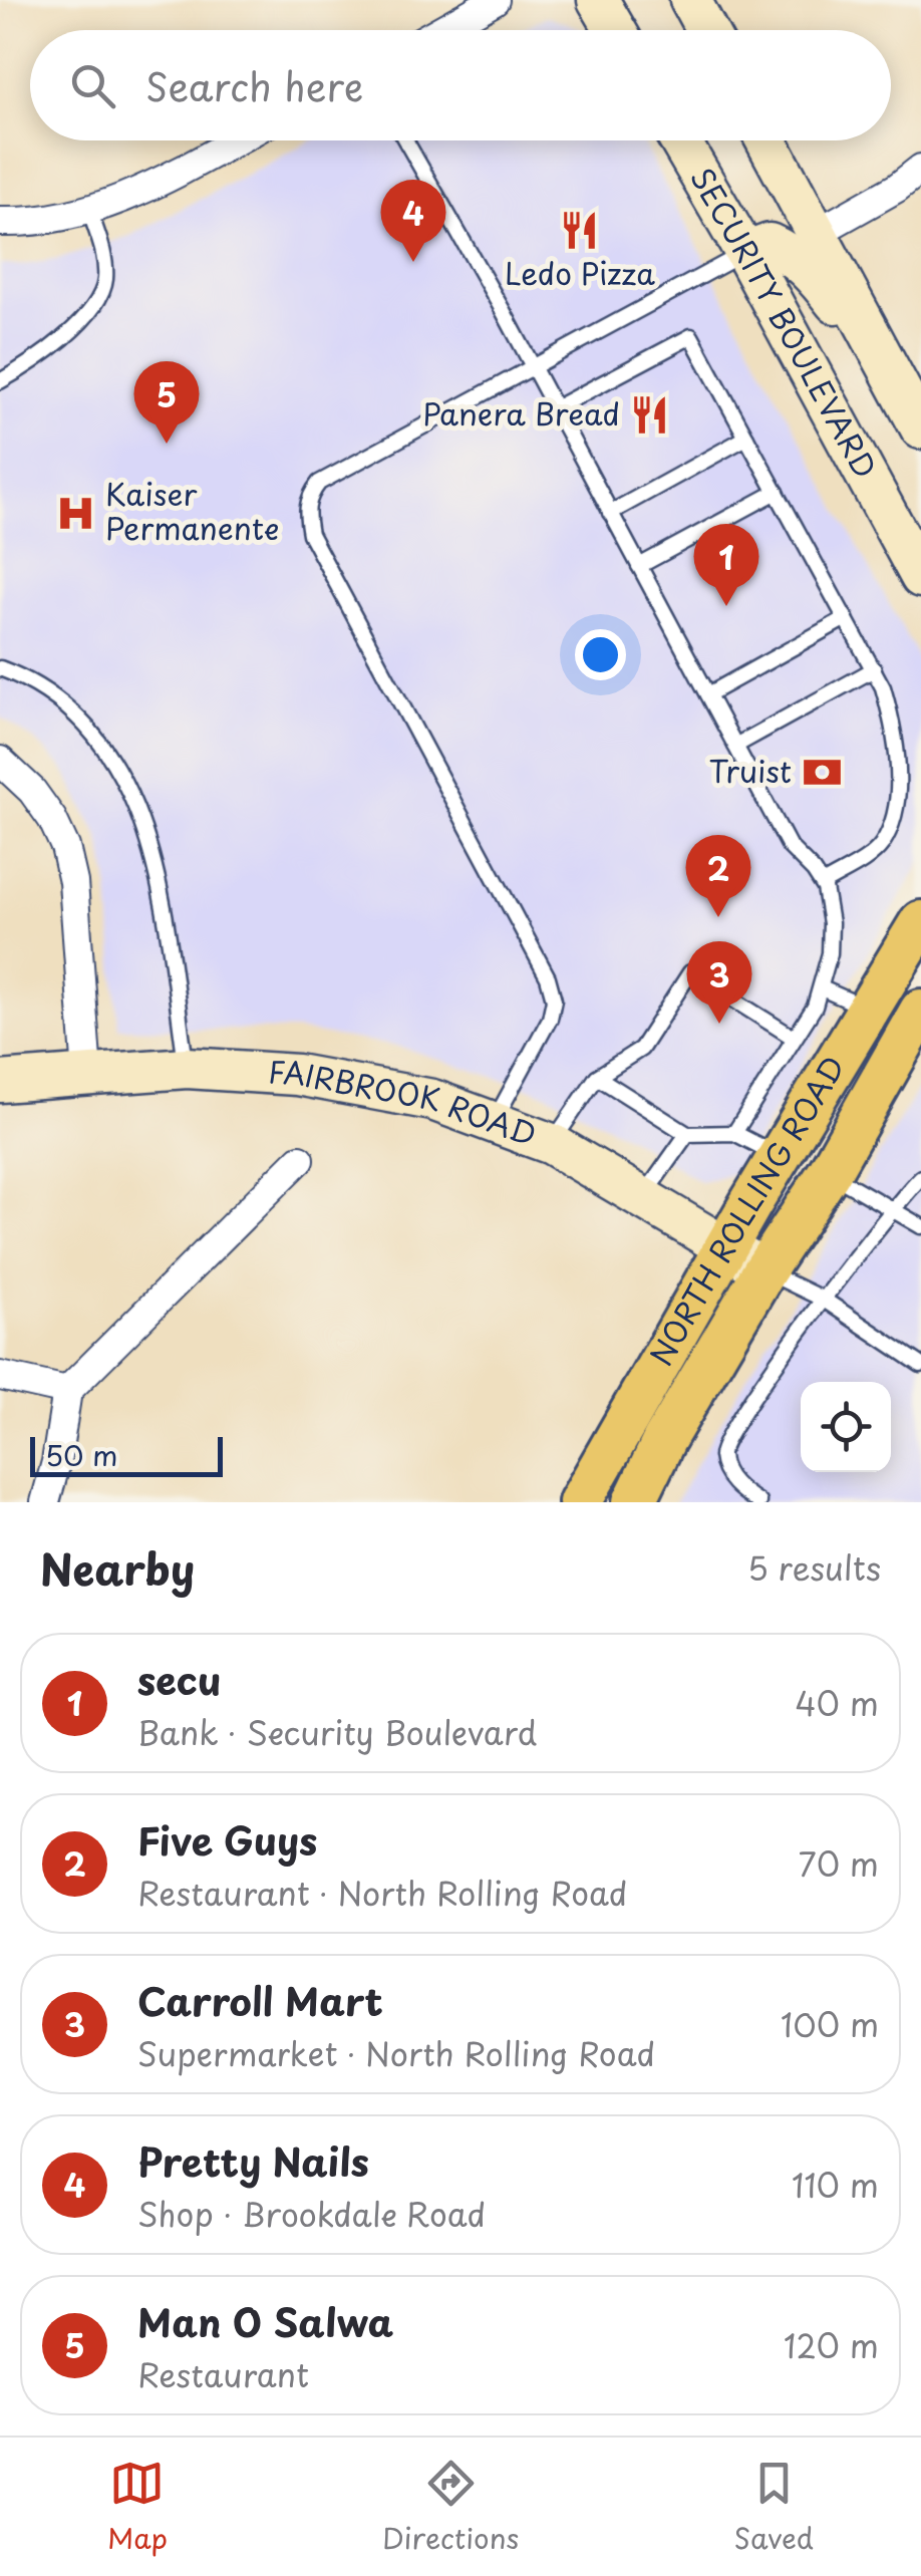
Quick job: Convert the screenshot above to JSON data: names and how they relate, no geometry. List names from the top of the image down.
{
  "streets": {
    "main road": ["NORTH ROLLING ROAD"],
    "street": ["SECURITY BOULEVARD", "FAIRBROOK ROAD"]
  },
  "crossings": [
    ["FAIRBROOK ROAD", "NORTH ROLLING ROAD"]
  ],
  "places": {
    "restaurant": ["Ledo Pizza", "Panera Bread"],
    "hospital": ["Kaiser Permanente"],
    "bank": ["Truist"]
  },
  "scale_bar": "50 m",
  "page": {
    "search": "Search here",
    "pins": [
      "4",
      "5",
      "1",
      "2",
      "3"
    ],
    "scale": "50 m",
    "heading": ["Nearby", "5 results"],
    "list": [
      {
        "mark": "1",
        "name": "secu",
        "note": "Bank · Security Boulevard",
        "value": "40 m"
      },
      {
        "mark": "2",
        "name": "Five Guys",
        "note": "Restaurant · North Rolling Road",
        "value": "70 m"
      },
      {
        "mark": "3",
        "name": "Carroll Mart",
        "note": "Supermarket · North Rolling Road",
        "value": "100 m"
      },
      {
        "mark": "4",
        "name": "Pretty Nails",
        "note": "Shop · Brookdale Road",
        "value": "110 m"
      },
      {
        "mark": "5",
        "name": "Man O Salwa",
        "note": "Restaurant",
        "value": "120 m"
      }
    ],
    "nav": ["Map", "Directions", "Saved"]
  }
}
